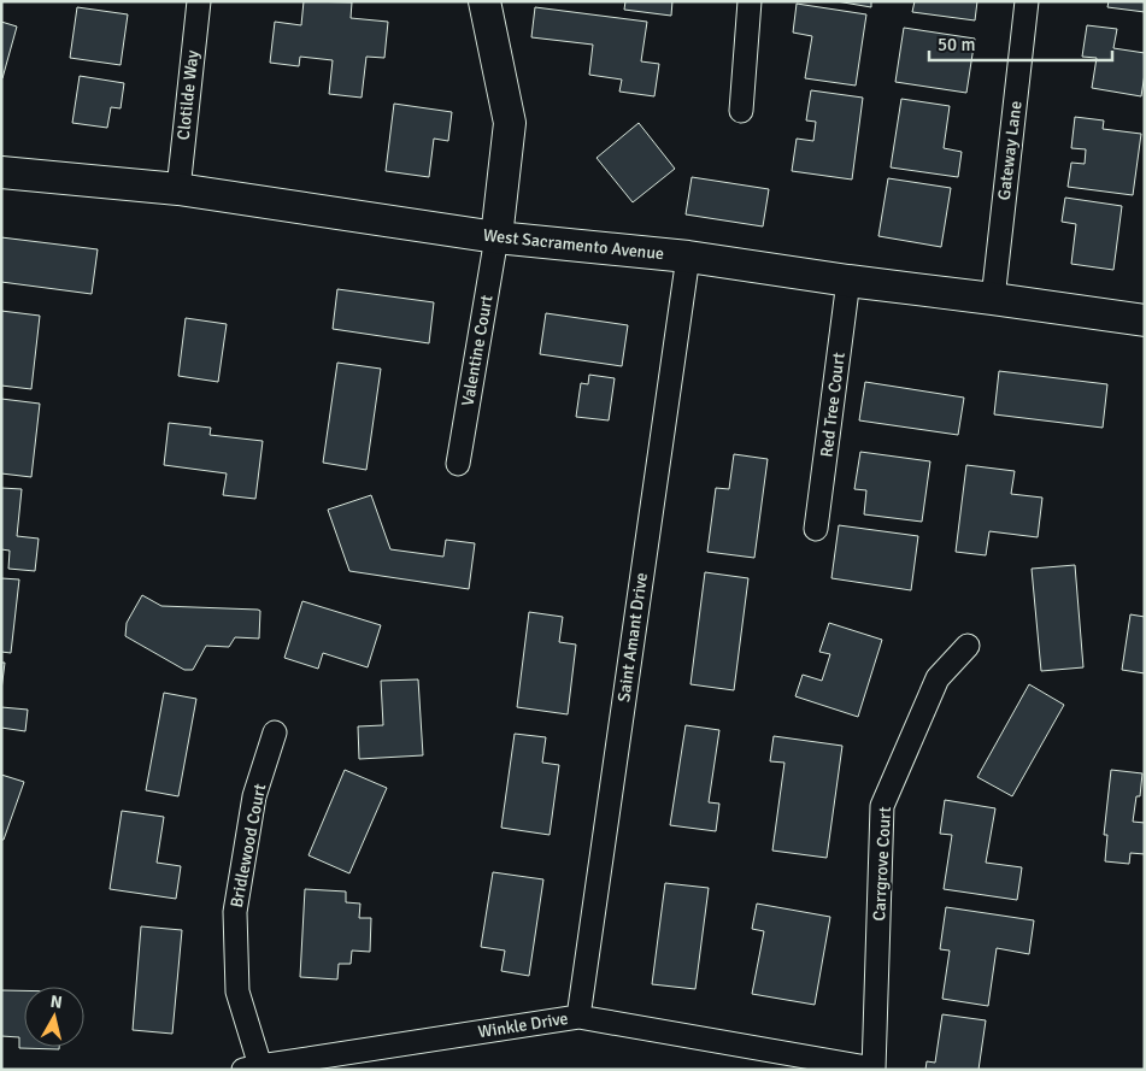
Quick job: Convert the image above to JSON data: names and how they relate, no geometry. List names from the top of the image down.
{
  "streets": {
    "street": [
      "Clotilde Way",
      "Gateway Lane",
      "West Sacramento Avenue",
      "Valentine Court",
      "Red Tree Court",
      "Saint Amant Drive",
      "Bridlewood Court",
      "Carrgrove Court",
      "Winkle Drive"
    ]
  },
  "crossings": [
    ["Clotilde Way", "West Sacramento Avenue"],
    ["Gateway Lane", "West Sacramento Avenue"],
    ["West Sacramento Avenue", "Valentine Court"],
    ["West Sacramento Avenue", "Red Tree Court"],
    ["West Sacramento Avenue", "Saint Amant Drive"],
    ["Saint Amant Drive", "Winkle Drive"],
    ["Bridlewood Court", "Winkle Drive"],
    ["Carrgrove Court", "Winkle Drive"]
  ],
  "scale_bar": "50 m",
  "north": "top"
}
